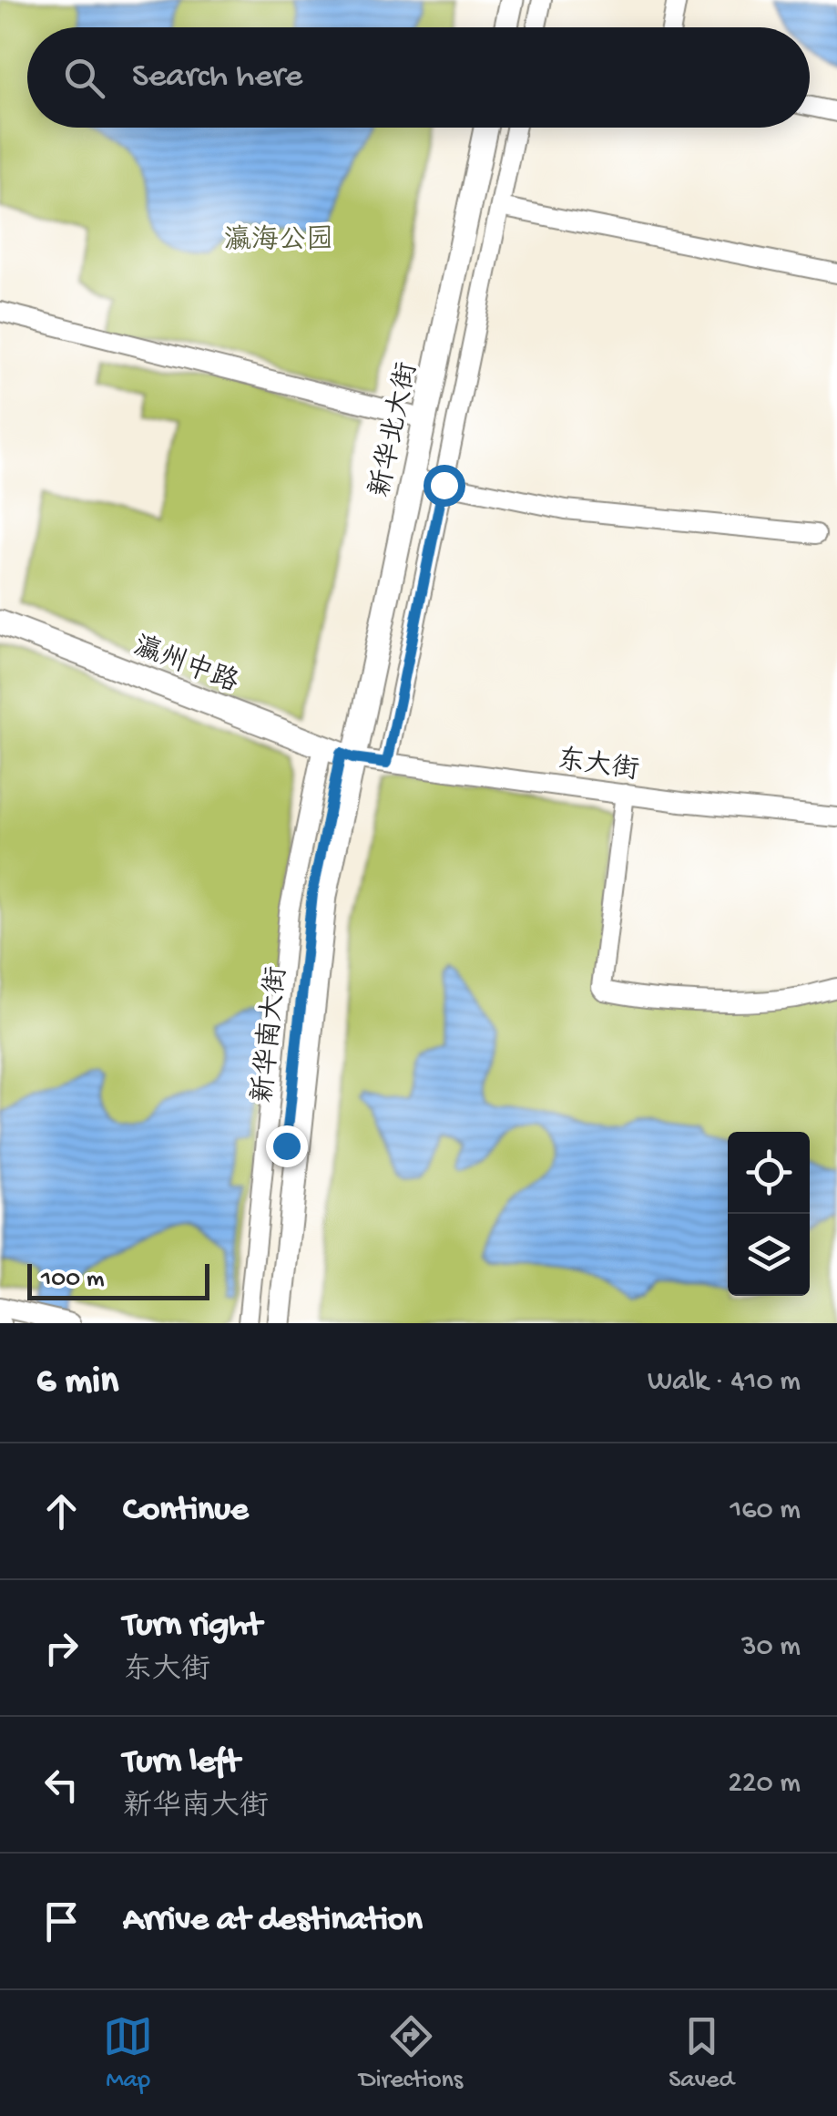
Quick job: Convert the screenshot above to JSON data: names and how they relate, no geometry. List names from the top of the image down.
{
  "streets": {
    "main road": ["新华北大街", "瀛州中路", "新华南大街"],
    "street": ["东大街"]
  },
  "crossings": [
    ["新华北大街", "瀛州中路"],
    ["新华北大街", "东大街"],
    ["新华北大街", "新华南大街"],
    ["瀛州中路", "东大街"],
    ["瀛州中路", "新华南大街"],
    ["东大街", "新华南大街"]
  ],
  "parks": ["瀛海公园"],
  "scale_bar": "100 m",
  "page": {
    "search": "Search here",
    "scale": "100 m",
    "heading": ["6 min", "Walk · 410 m"],
    "list": [
      ["Continue", "160 m"],
      ["Turn right", "东大街", "30 m"],
      ["Turn left", "新华南大街", "220 m"],
      "Arrive at destination"
    ],
    "nav": ["Map", "Directions", "Saved"]
  }
}
